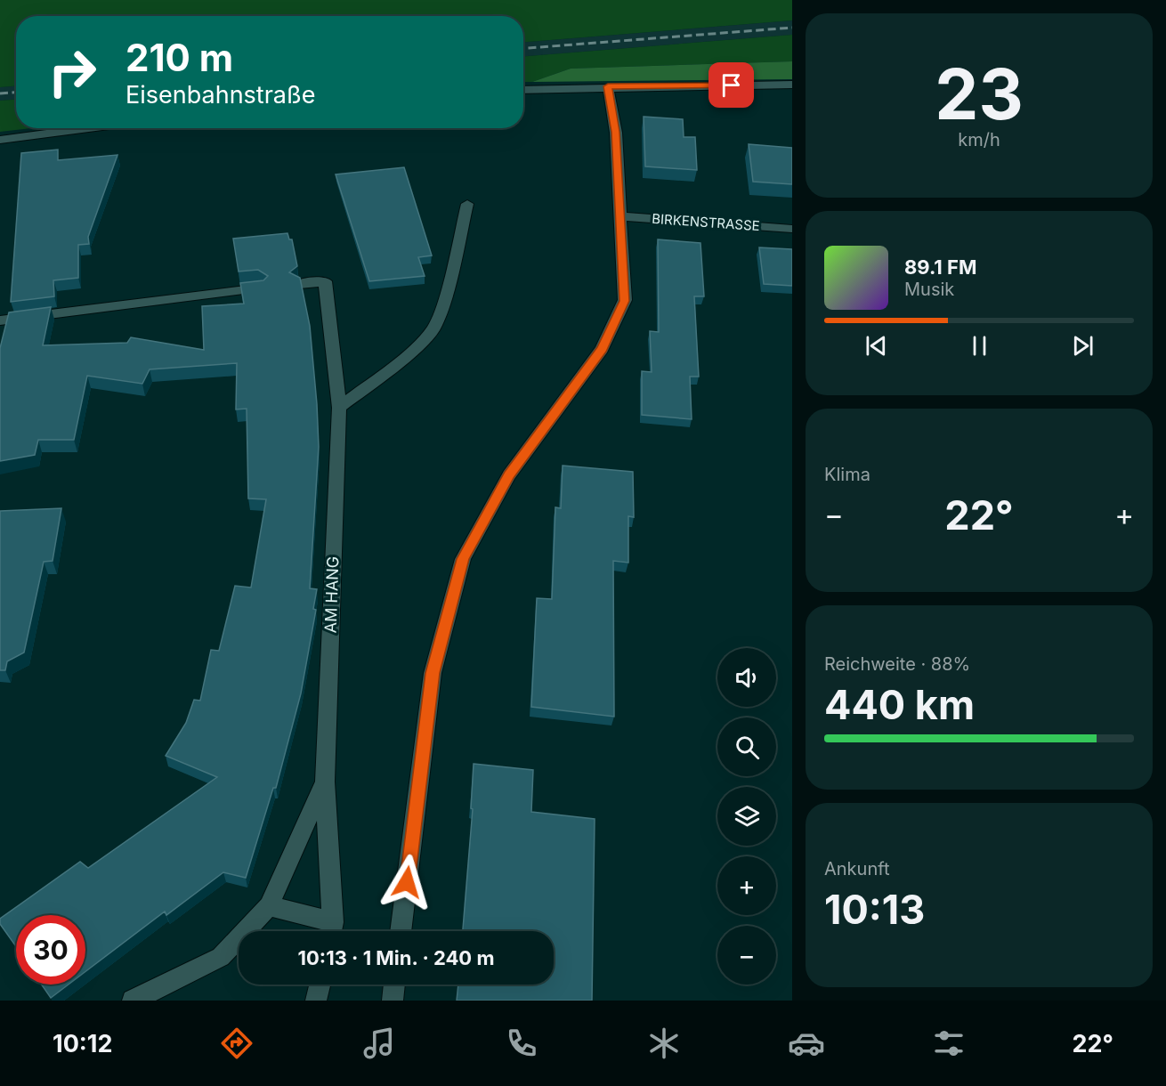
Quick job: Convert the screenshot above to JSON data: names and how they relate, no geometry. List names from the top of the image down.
{
  "streets": {
    "street": ["BIRKENSTRASSE", "AM HANG"]
  },
  "page": {
    "tile": [
      ["23", "km/h"],
      "Klima",
      ["Reichweite · 88%", "440 km"],
      ["Ankunft", "10:13"]
    ],
    "turn": ["210 m", "Eisenbahnstraße"],
    "song": ["89.1 FM", "Musik"],
    "heat": ["−", "22°", "+"],
    "map_buttons": ["+", "−"],
    "limit": "30",
    "trip": "10:13 · 1 Min. · 240 m",
    "tabs": ["10:12", "22°"]
  }
}
